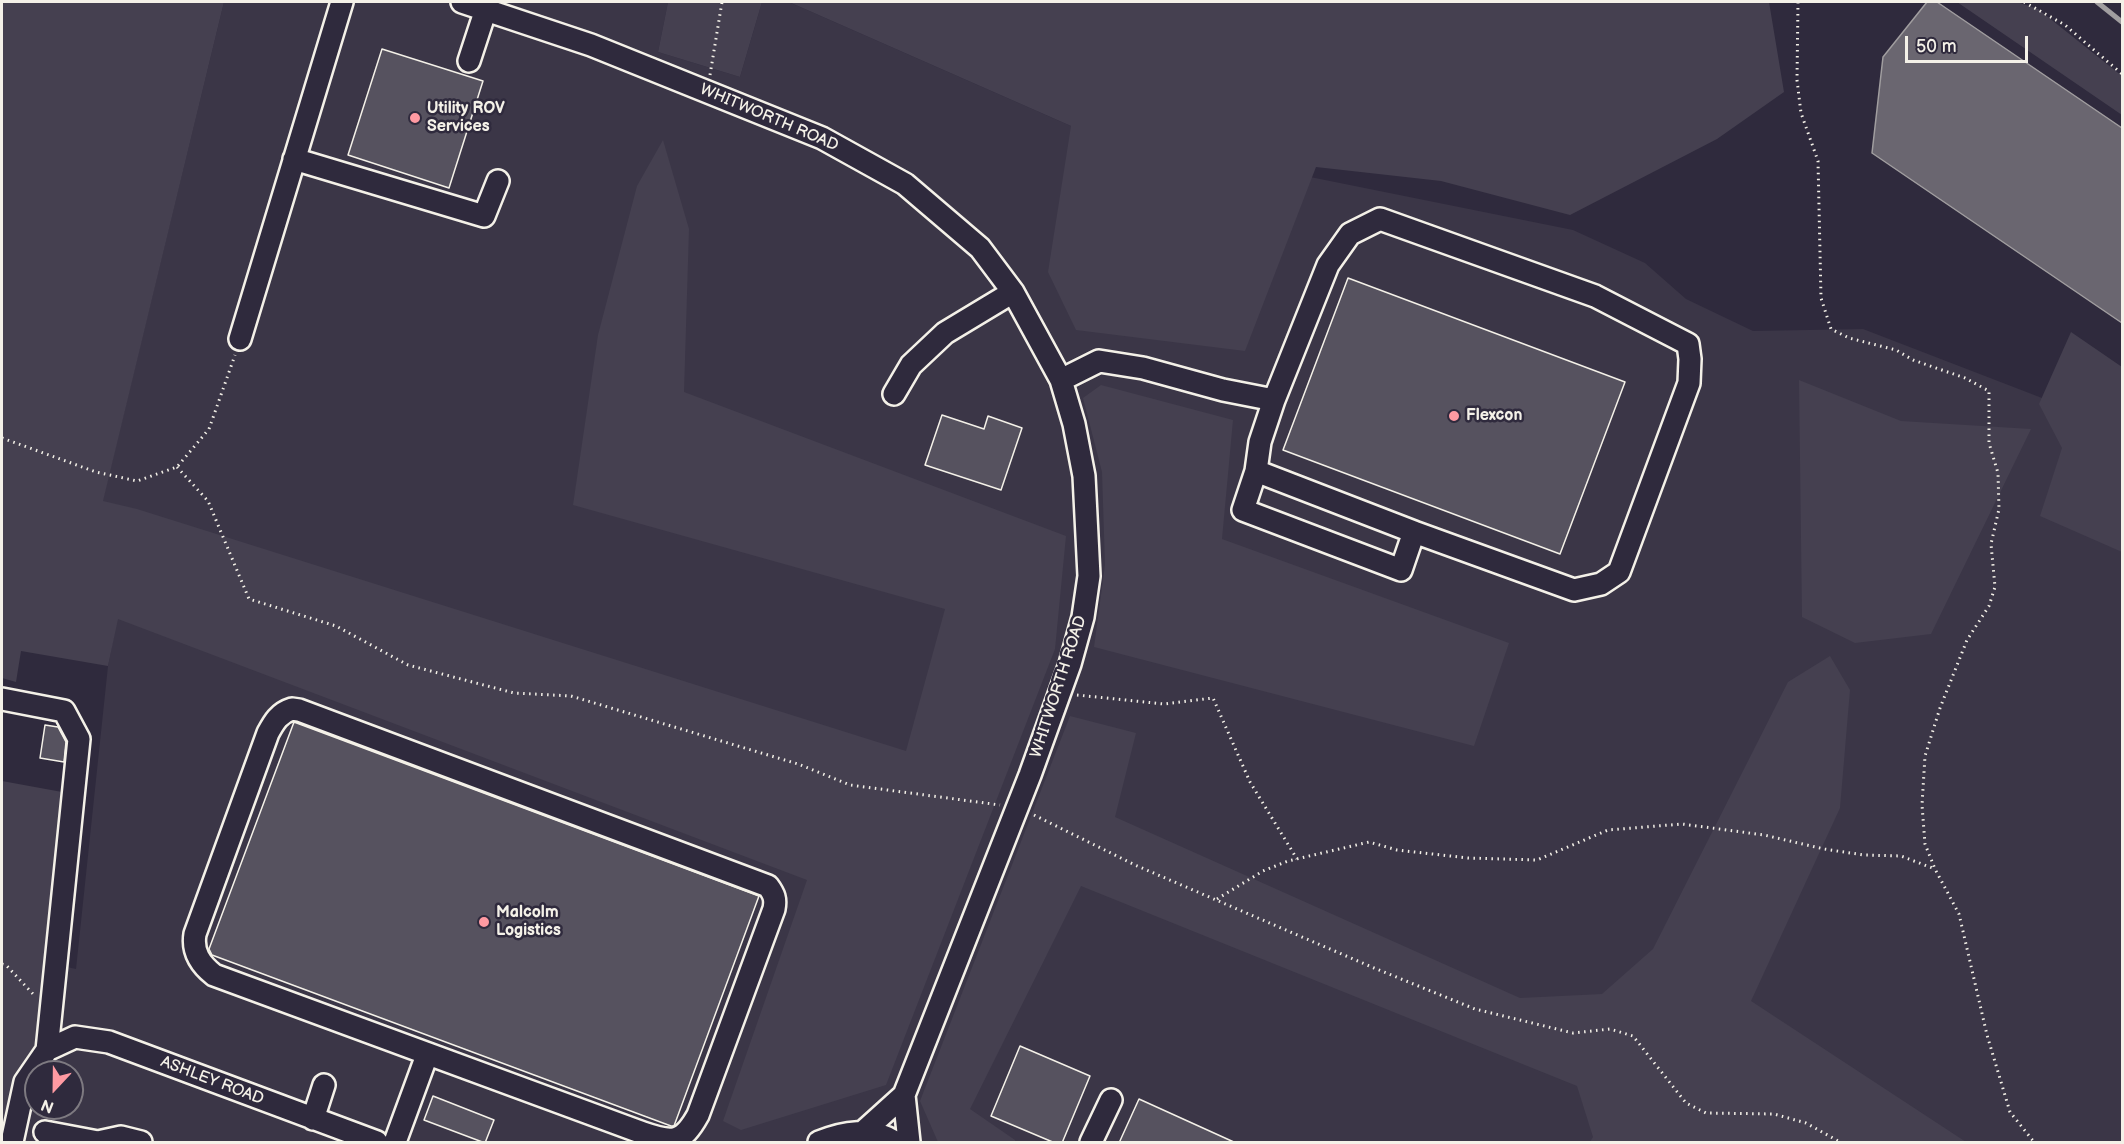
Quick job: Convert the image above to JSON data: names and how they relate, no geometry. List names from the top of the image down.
{
  "streets": {
    "street": ["WHITWORTH ROAD", "ASHLEY ROAD"]
  },
  "places": ["Utility ROV Services", "Flexcon", "Malcolm Logistics"],
  "scale_bar": "50 m",
  "north": "bottom"
}
